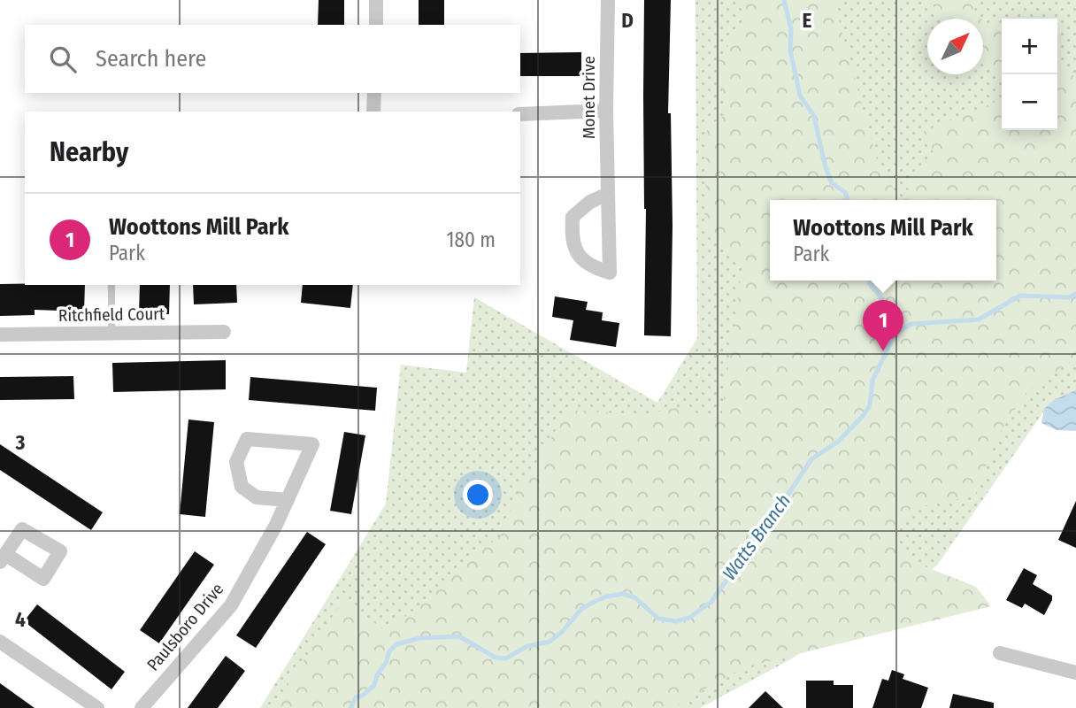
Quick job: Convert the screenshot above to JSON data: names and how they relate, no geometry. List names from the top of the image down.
{
  "streets": {
    "street": ["Monet Drive", "Ritchfield Court", "Paulsboro Drive"]
  },
  "water": ["Watts Branch"],
  "north": "top right",
  "page": {
    "map_buttons": ["+", "−"],
    "search": "Search here",
    "heading": "Nearby",
    "list": [
      {
        "mark": "1",
        "name": "Woottons Mill Park",
        "note": "Park",
        "value": "180 m"
      }
    ],
    "popup": ["Woottons Mill Park", "Park"],
    "pins": "1"
  },
  "grid": {
    "columns": ["D", "E"],
    "rows": ["3", "4"]
  }
}
